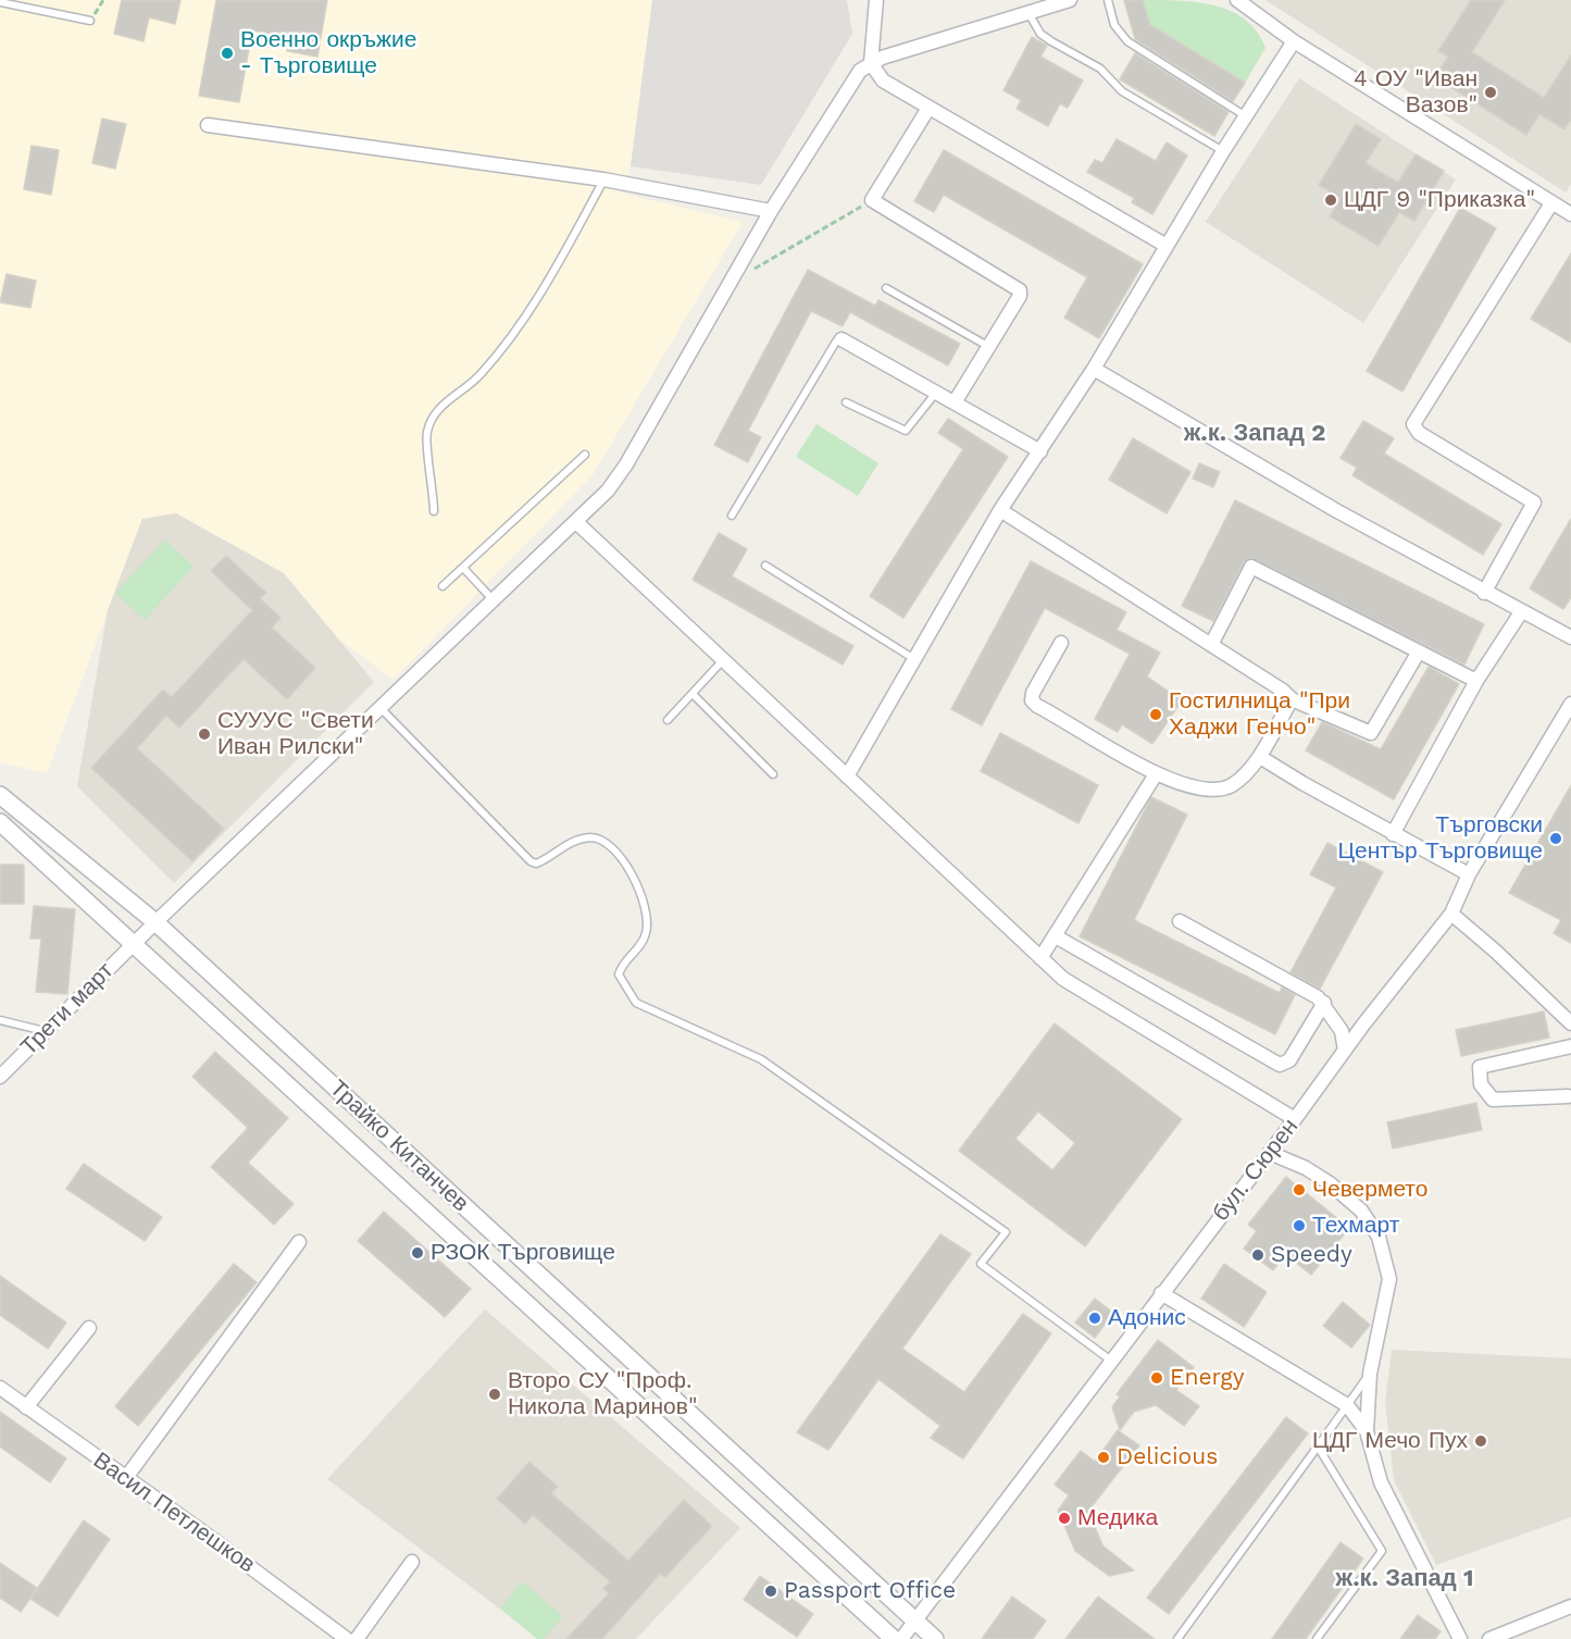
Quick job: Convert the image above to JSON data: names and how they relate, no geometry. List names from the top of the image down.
{
  "streets": {
    "street": [
      "Трети март",
      "Трайко Китанчев",
      "бул. Сюрен",
      "Васил Петлешков"
    ]
  },
  "crossings": [
    ["Трети март", "Трайко Китанчев"],
    ["Трайко Китанчев", "бул. Сюрен"]
  ],
  "districts": ["ж.к. Запад 2", "ж.к. Запад 1"],
  "places": [
    "Военно окръжие - Търговище",
    "4 ОУ \"Иван Вазов\"",
    "ЦДГ 9 \"Приказка\"",
    "Гостилница \"При Хаджи Генчо\"",
    "СУУУС \"Свети Иван Рилски\"",
    "Търговски Център Търговище",
    "Чевермето",
    "Техмарт",
    "РЗОК Търговище",
    "Speedy",
    "Адонис",
    "Energy",
    "Второ СУ \"Проф. Никола Маринов\"",
    "ЦДГ Мечо Пух",
    "Delicious",
    "Медика",
    "Passport Office"
  ]
}
